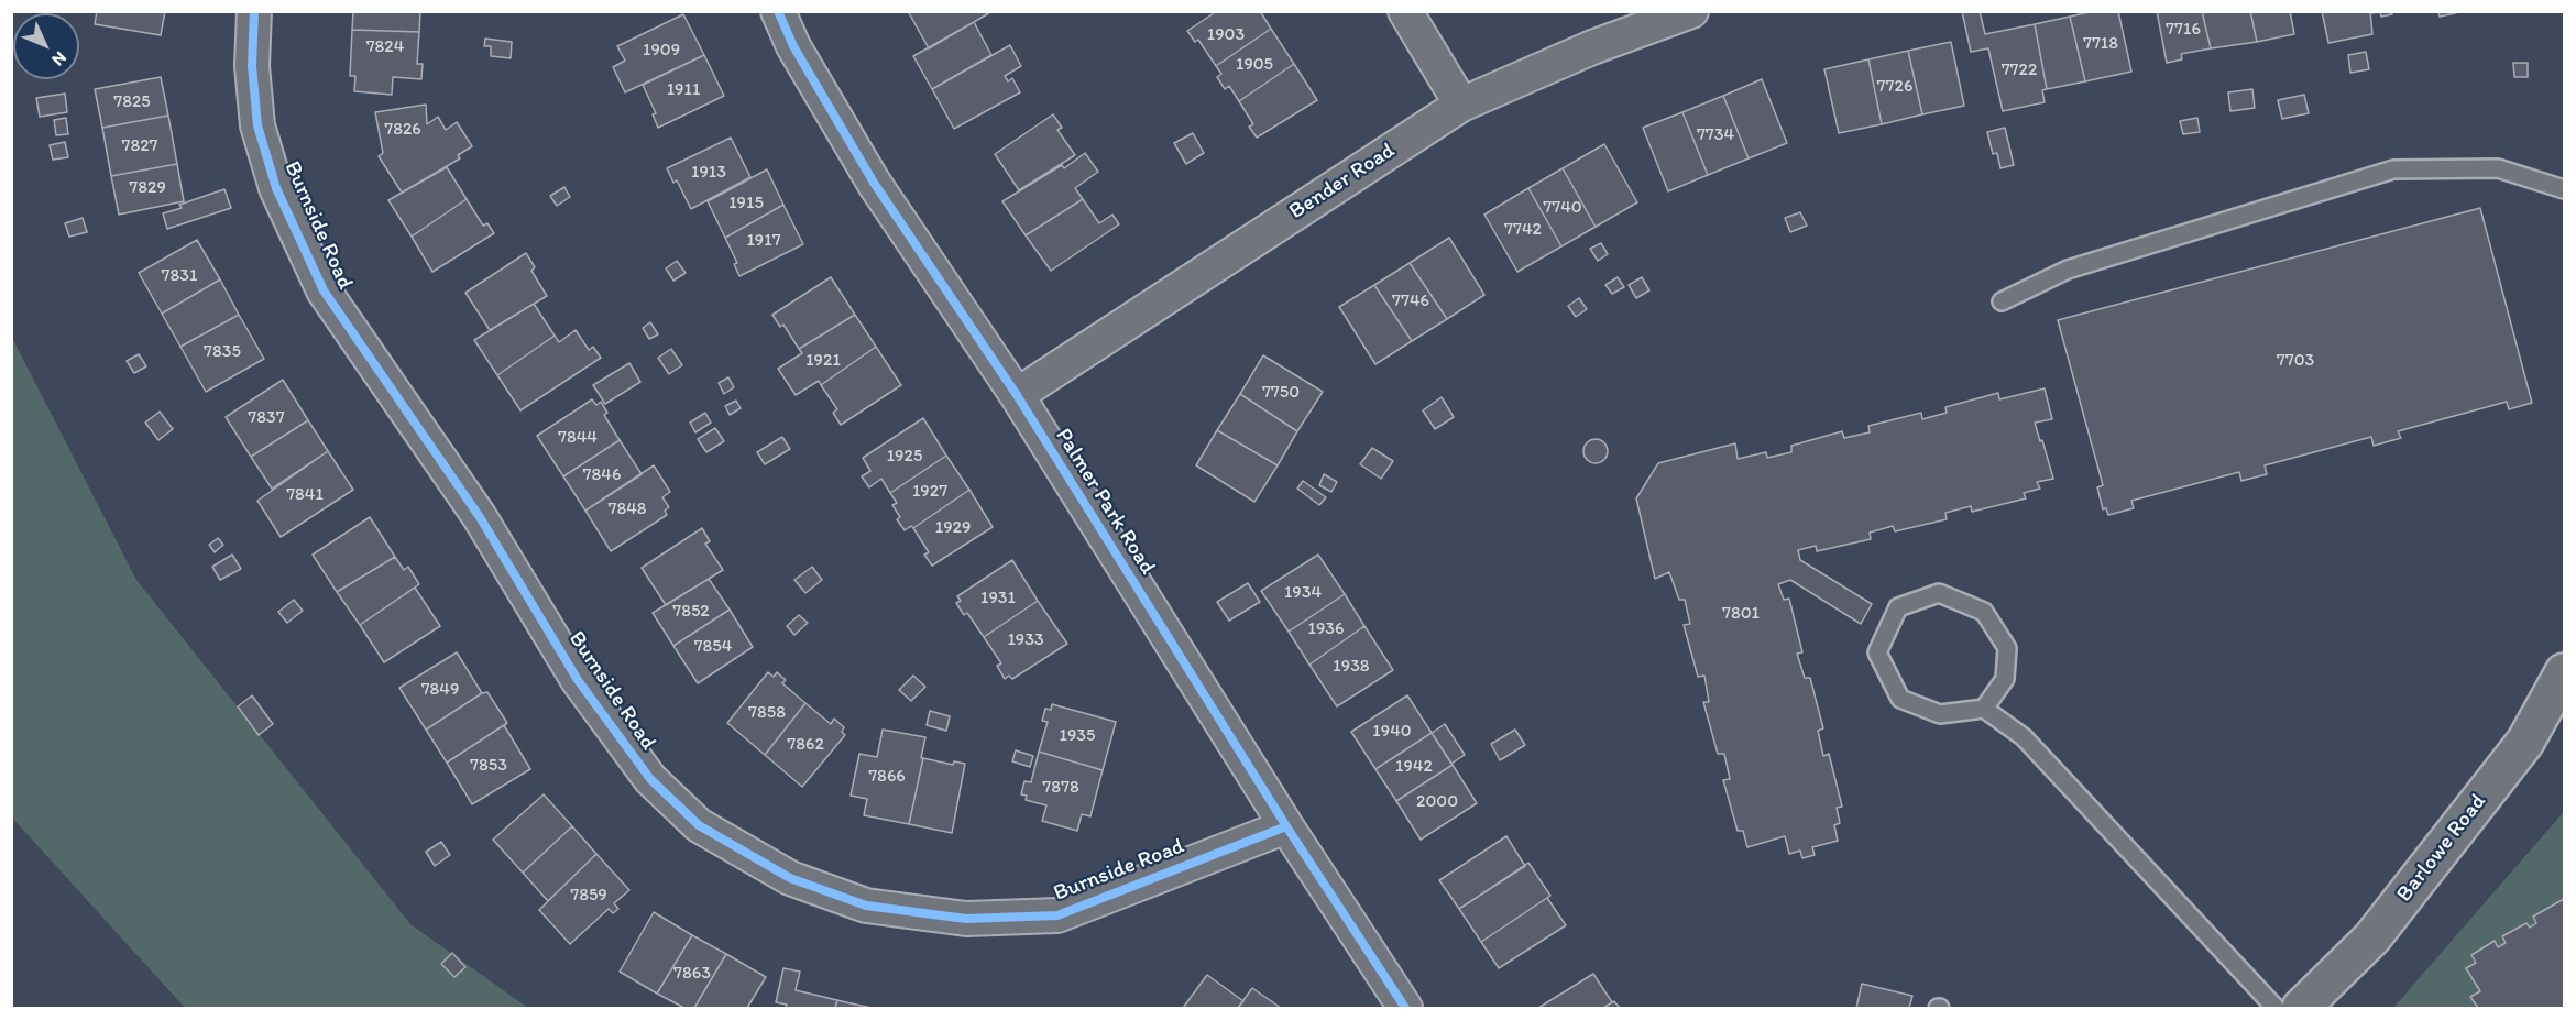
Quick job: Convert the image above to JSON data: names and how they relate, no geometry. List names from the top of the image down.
{
  "streets": {
    "street": [
      "Bender Road",
      "Burnside Road",
      "Palmer Park Road",
      "Barlowe Road"
    ]
  },
  "crossings": [
    ["Bender Road", "Palmer Park Road"],
    ["Burnside Road", "Palmer Park Road"]
  ],
  "house_numbers": [
    "7716",
    "1903",
    "7718",
    "7824",
    "1909",
    "1905",
    "7722",
    "7726",
    "1911",
    "7825",
    "7826",
    "7734",
    "7827",
    "1913",
    "7829",
    "1915",
    "7740",
    "7742",
    "1917",
    "7831",
    "7746",
    "7835",
    "1921",
    "7703",
    "7750",
    "7837",
    "7844",
    "1925",
    "7846",
    "1927",
    "7841",
    "7848",
    "1929",
    "1934",
    "1931",
    "7852",
    "7801",
    "1936",
    "1933",
    "7854",
    "1938",
    "7849",
    "7858",
    "1940",
    "1935",
    "7862",
    "7853",
    "1942",
    "7866",
    "7878",
    "2000",
    "7859",
    "7863"
  ],
  "north": "bottom right"
}
